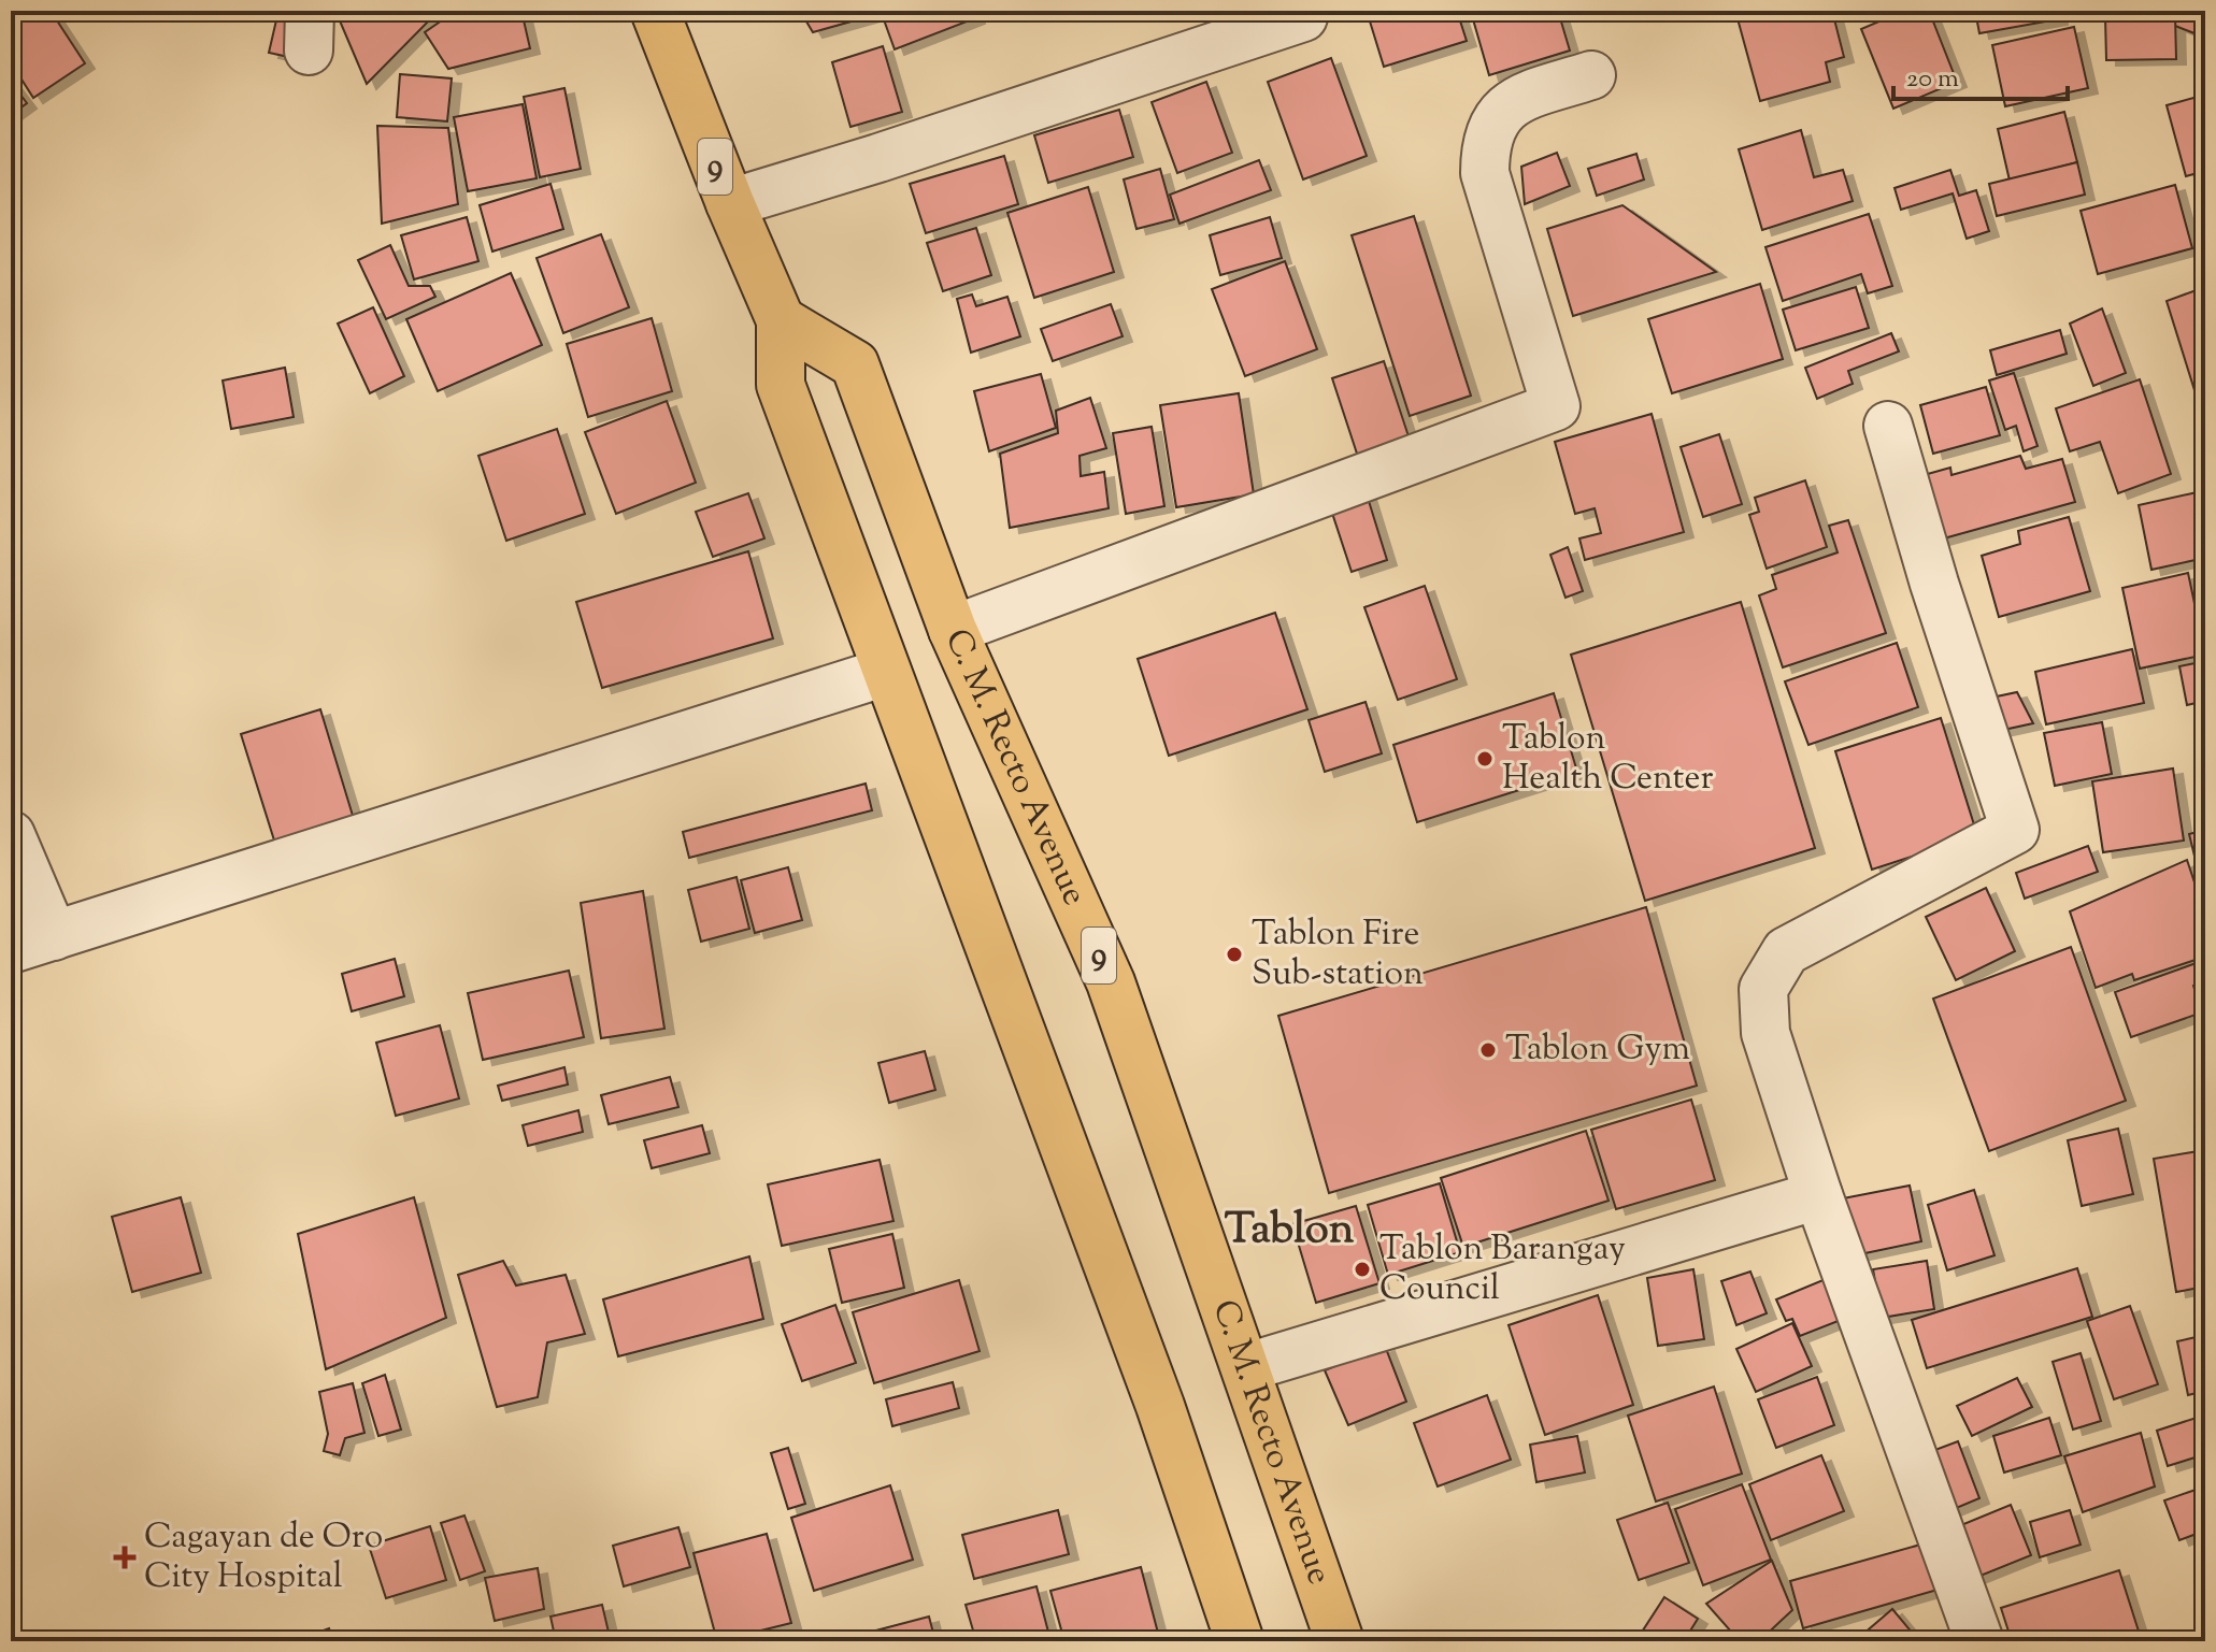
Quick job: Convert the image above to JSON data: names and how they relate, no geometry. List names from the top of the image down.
{
  "streets": {
    "highway": ["9", "C. M. Recto Avenue"]
  },
  "crossings": [
    ["9", "C. M. Recto Avenue"]
  ],
  "districts": ["Tablon"],
  "places": {
    "other": [
      "Tablon Health Center",
      "Tablon Fire Sub-station",
      "Tablon Gym",
      "Tablon Barangay Council"
    ],
    "health": ["Cagayan de Oro City Hospital"]
  },
  "scale_bar": "20 m"
}
